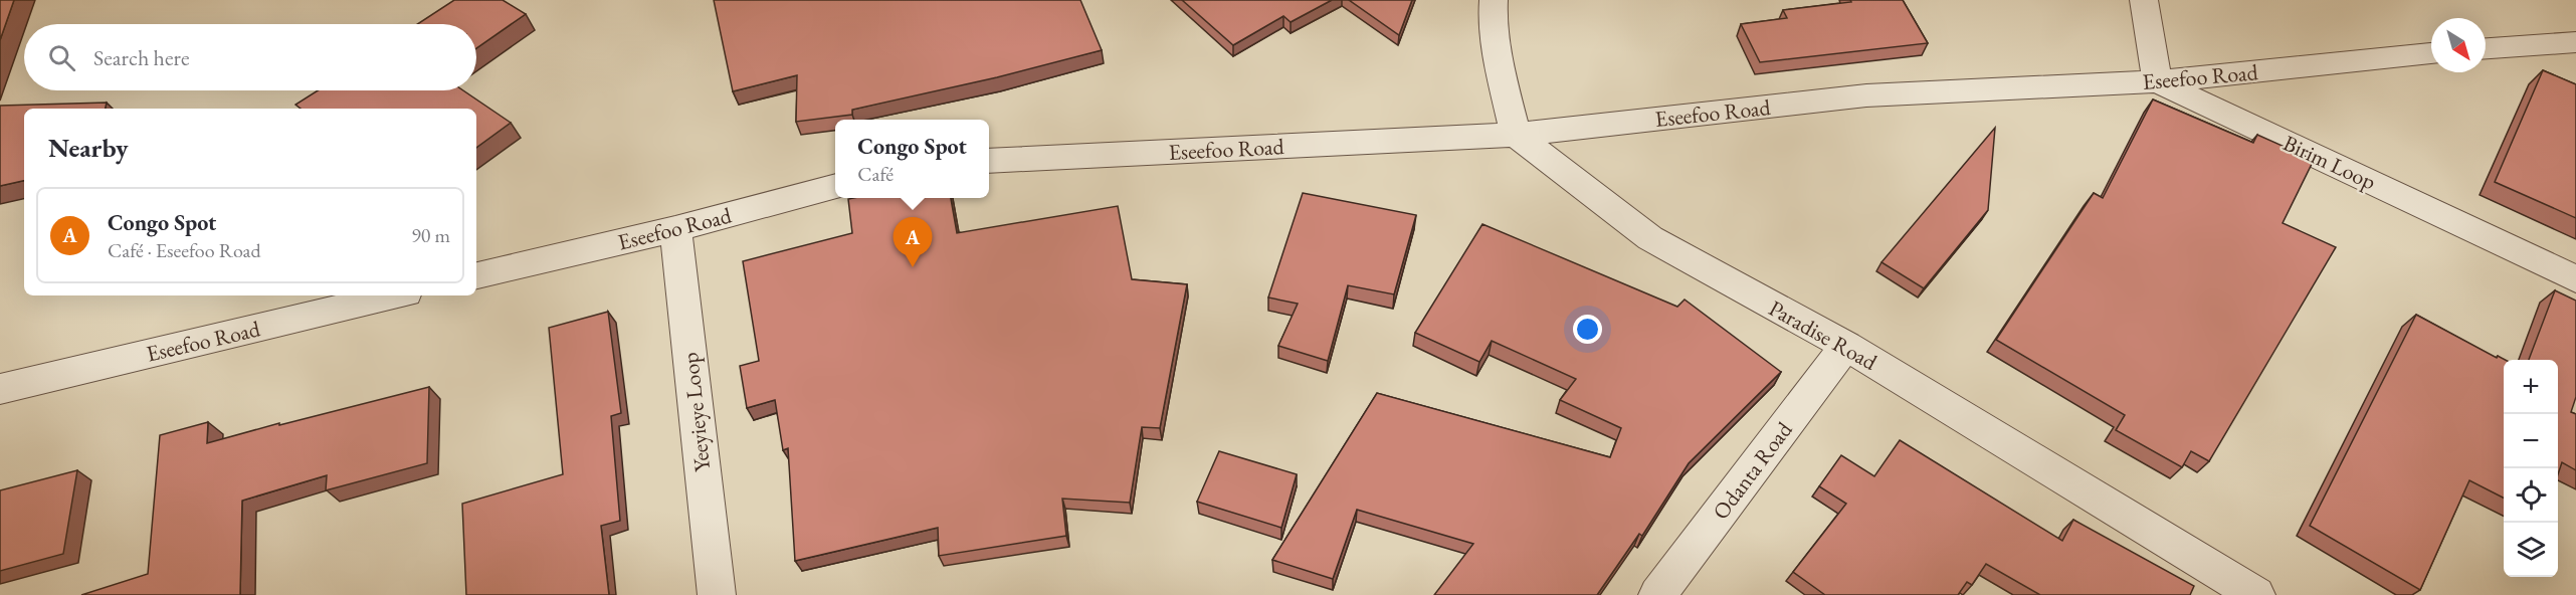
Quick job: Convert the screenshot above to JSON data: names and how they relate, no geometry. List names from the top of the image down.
{
  "streets": {
    "street": [
      "Eseefoo Road",
      "Birim Loop",
      "Paradise Road",
      "Yeeyieye Loop",
      "Odanta Road"
    ]
  },
  "crossings": [
    ["Eseefoo Road", "Birim Loop"],
    ["Eseefoo Road", "Paradise Road"],
    ["Eseefoo Road", "Yeeyieye Loop"],
    ["Paradise Road", "Odanta Road"]
  ],
  "north": "bottom right",
  "page": {
    "search": "Search here",
    "heading": "Nearby",
    "popup": ["Congo Spot", "Café"],
    "list": [
      {
        "mark": "A",
        "name": "Congo Spot",
        "note": "Café · Eseefoo Road",
        "value": "90 m"
      }
    ],
    "pins": "A",
    "map_buttons": ["+", "−"]
  }
}
